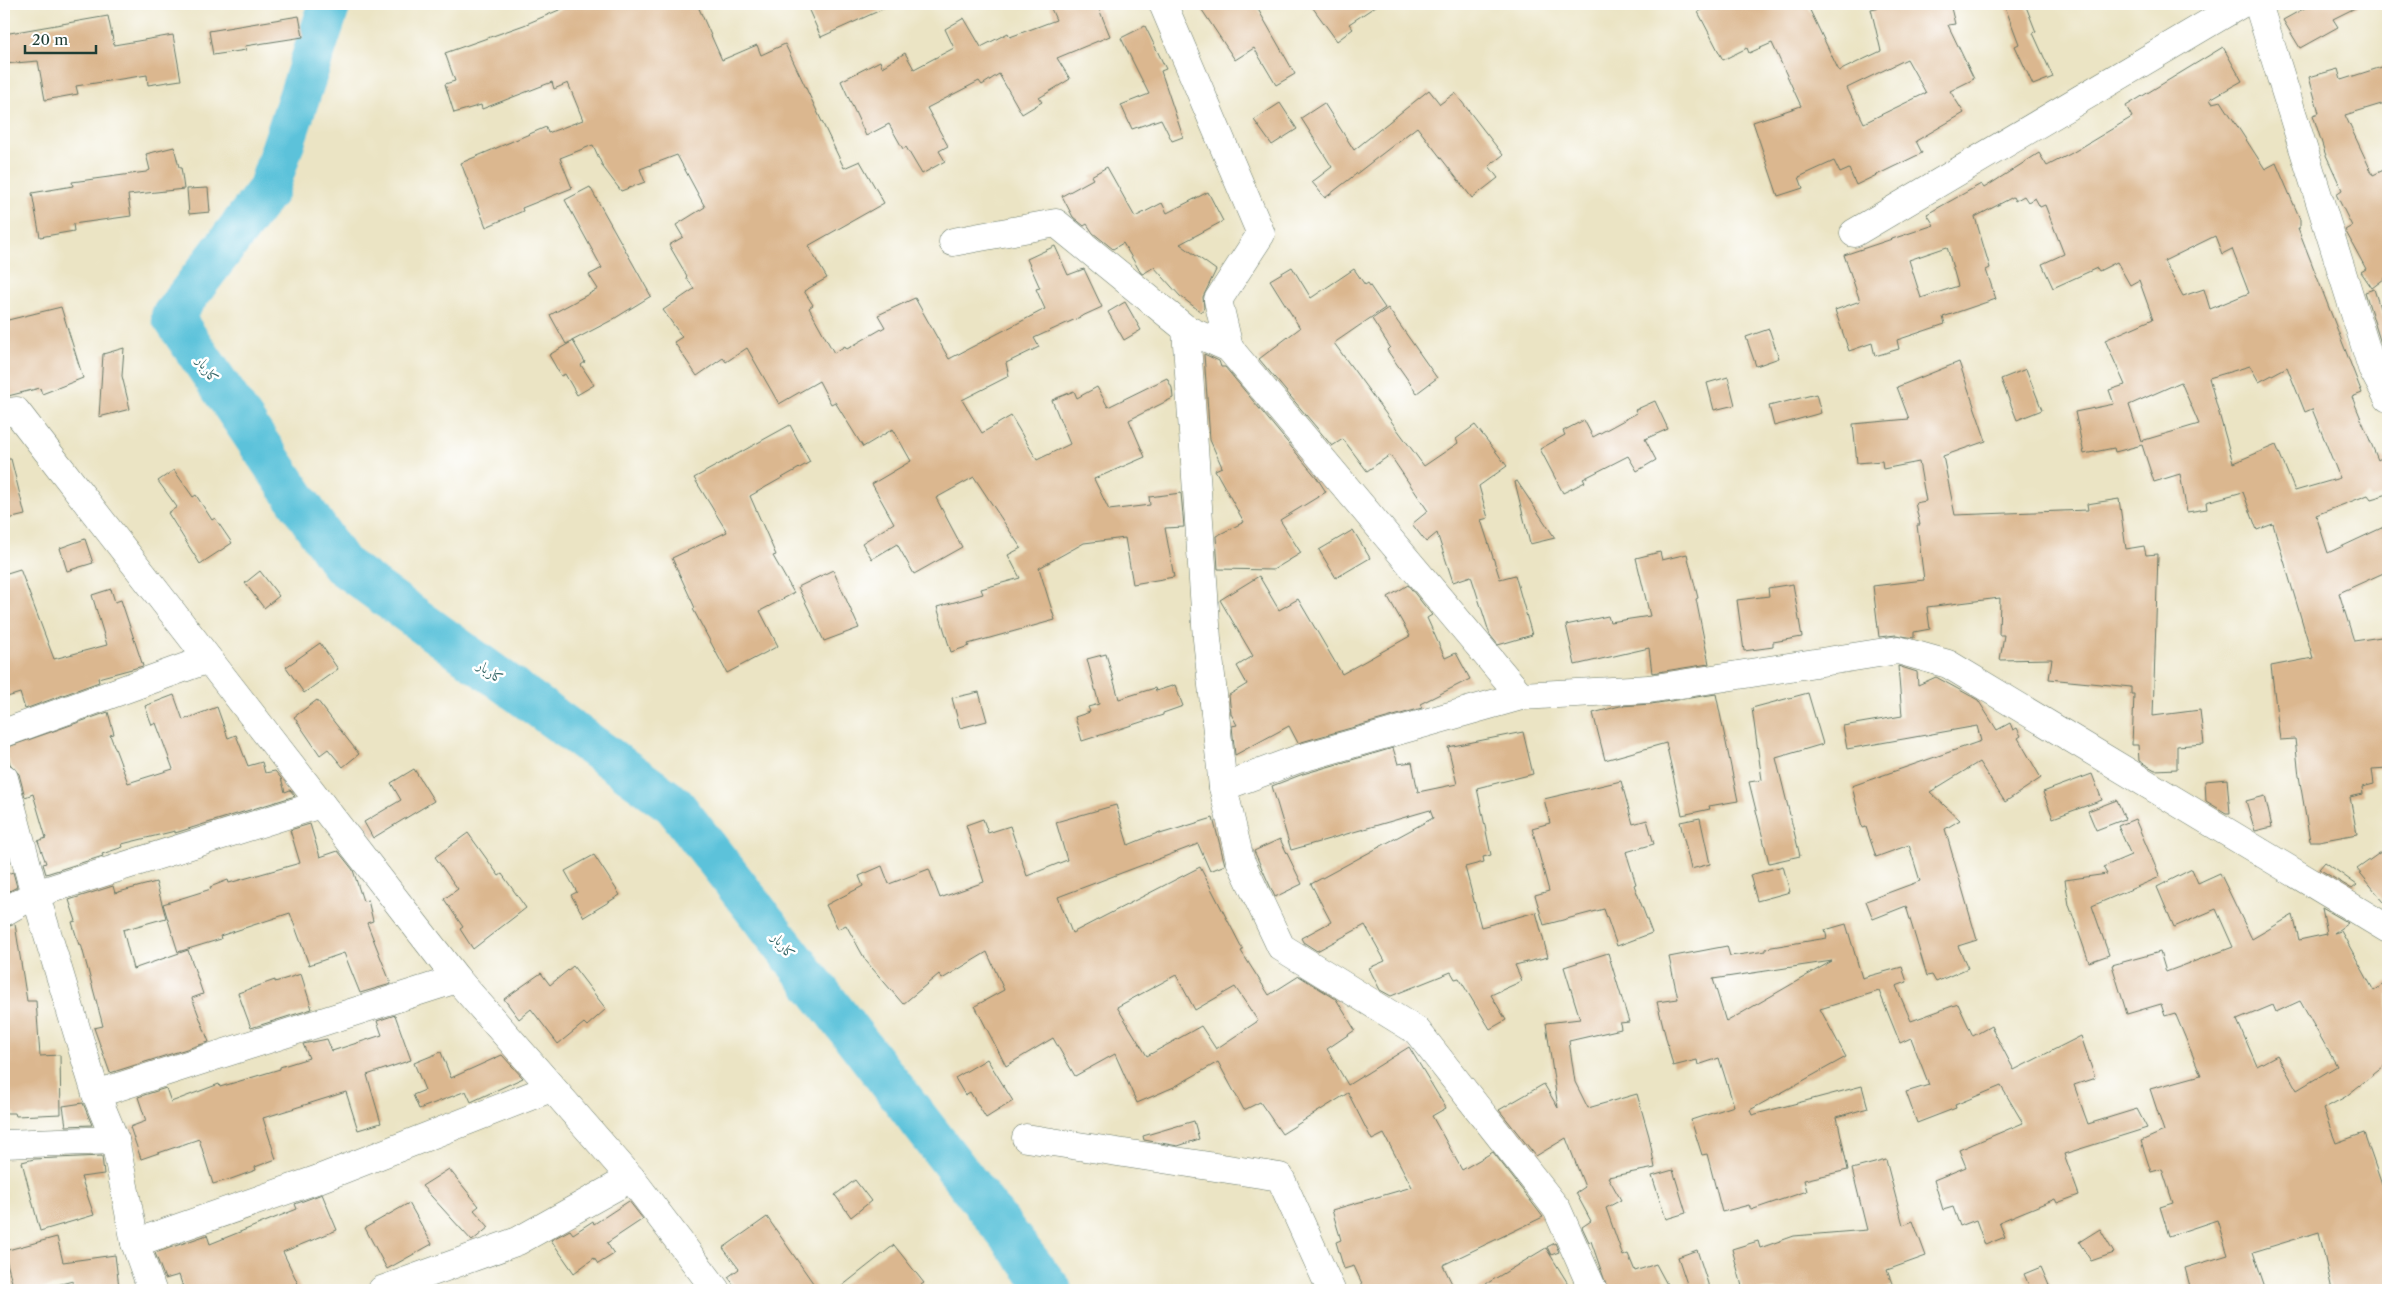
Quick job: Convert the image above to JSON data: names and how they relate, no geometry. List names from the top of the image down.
{
  "water": ["کاربار"],
  "scale_bar": "20 m"
}
